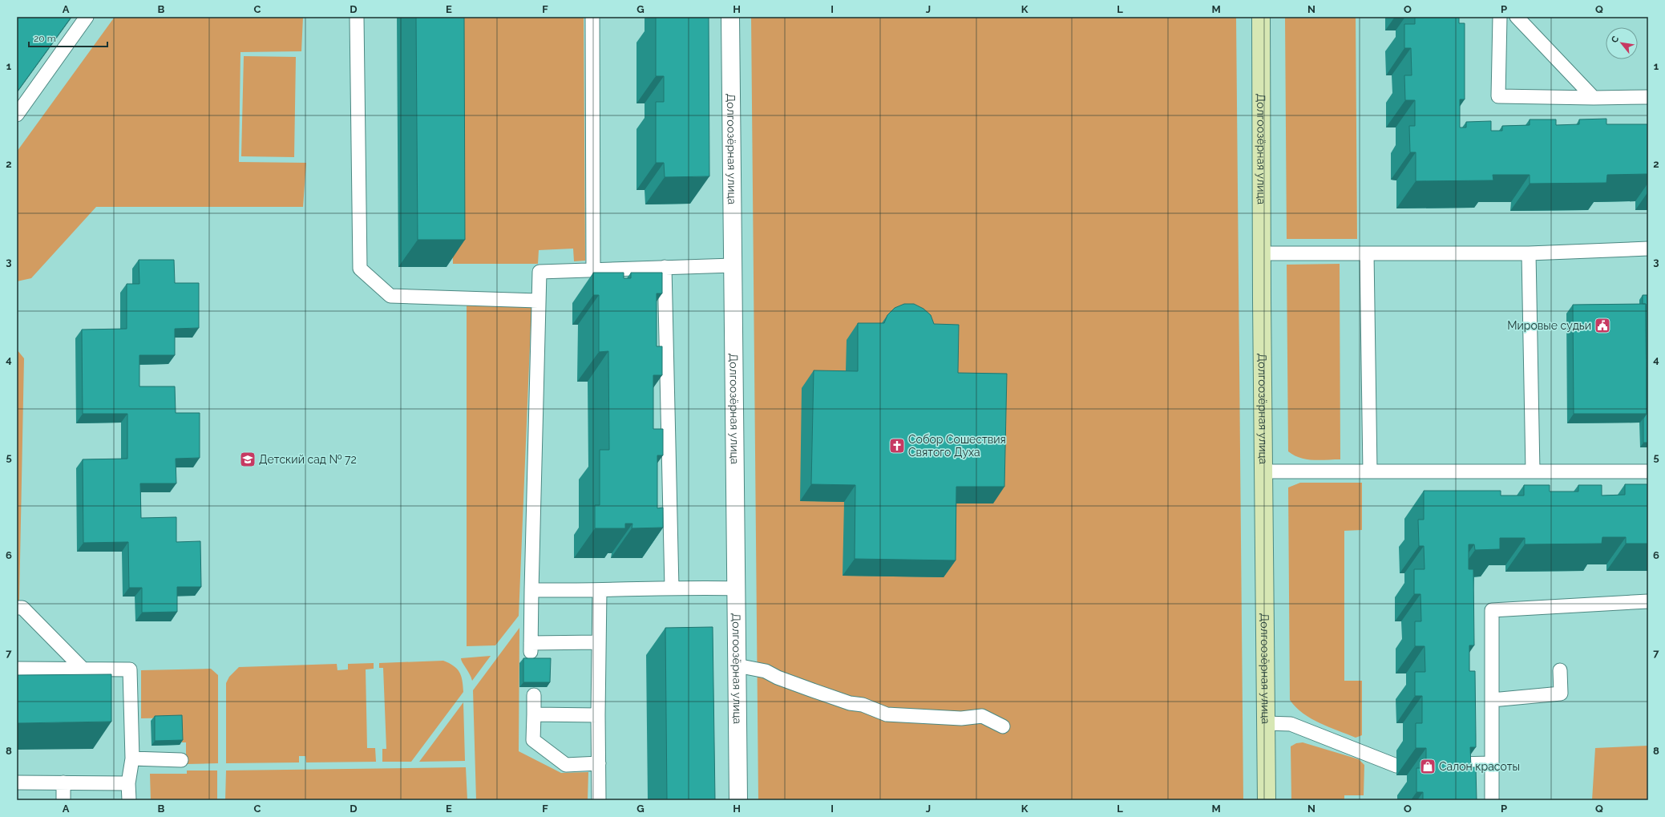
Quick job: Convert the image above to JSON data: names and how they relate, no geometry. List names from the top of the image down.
{
  "streets": {
    "main road": ["Долгоозёрная улица"]
  },
  "places": {
    "public building": ["Мировые судьи"],
    "church": ["Собор Сошествия Святого Духа"],
    "school or university": ["Детский сад № 72"],
    "shop": ["Салон красоты"]
  },
  "scale_bar": "20 m",
  "north": "top left",
  "grid": {
    "columns": [
      "A",
      "B",
      "C",
      "D",
      "E",
      "F",
      "G",
      "H",
      "I",
      "J",
      "K",
      "L",
      "M",
      "N",
      "O",
      "P",
      "Q"
    ],
    "rows": [
      "1",
      "2",
      "3",
      "4",
      "5",
      "6",
      "7",
      "8"
    ]
  }
}
